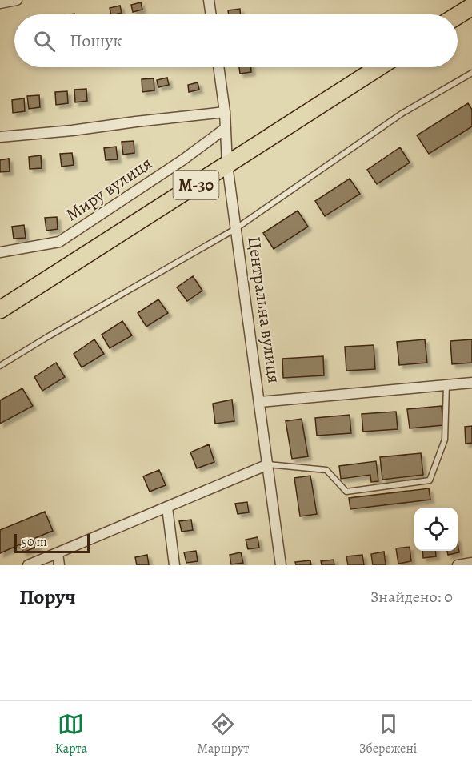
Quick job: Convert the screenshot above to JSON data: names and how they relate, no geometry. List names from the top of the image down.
{
  "streets": {
    "highway": ["М-30"],
    "street": ["Миру вулиця", "Центральна вулиця"]
  },
  "crossings": [
    ["М-30", "Центральна вулиця"],
    ["Миру вулиця", "Центральна вулиця"]
  ],
  "scale_bar": "50 m",
  "page": {
    "search": "Пошук",
    "scale": "50 m",
    "heading": ["Поруч", "Знайдено: 0"],
    "nav": ["Карта", "Маршрут", "Збережені"]
  }
}
